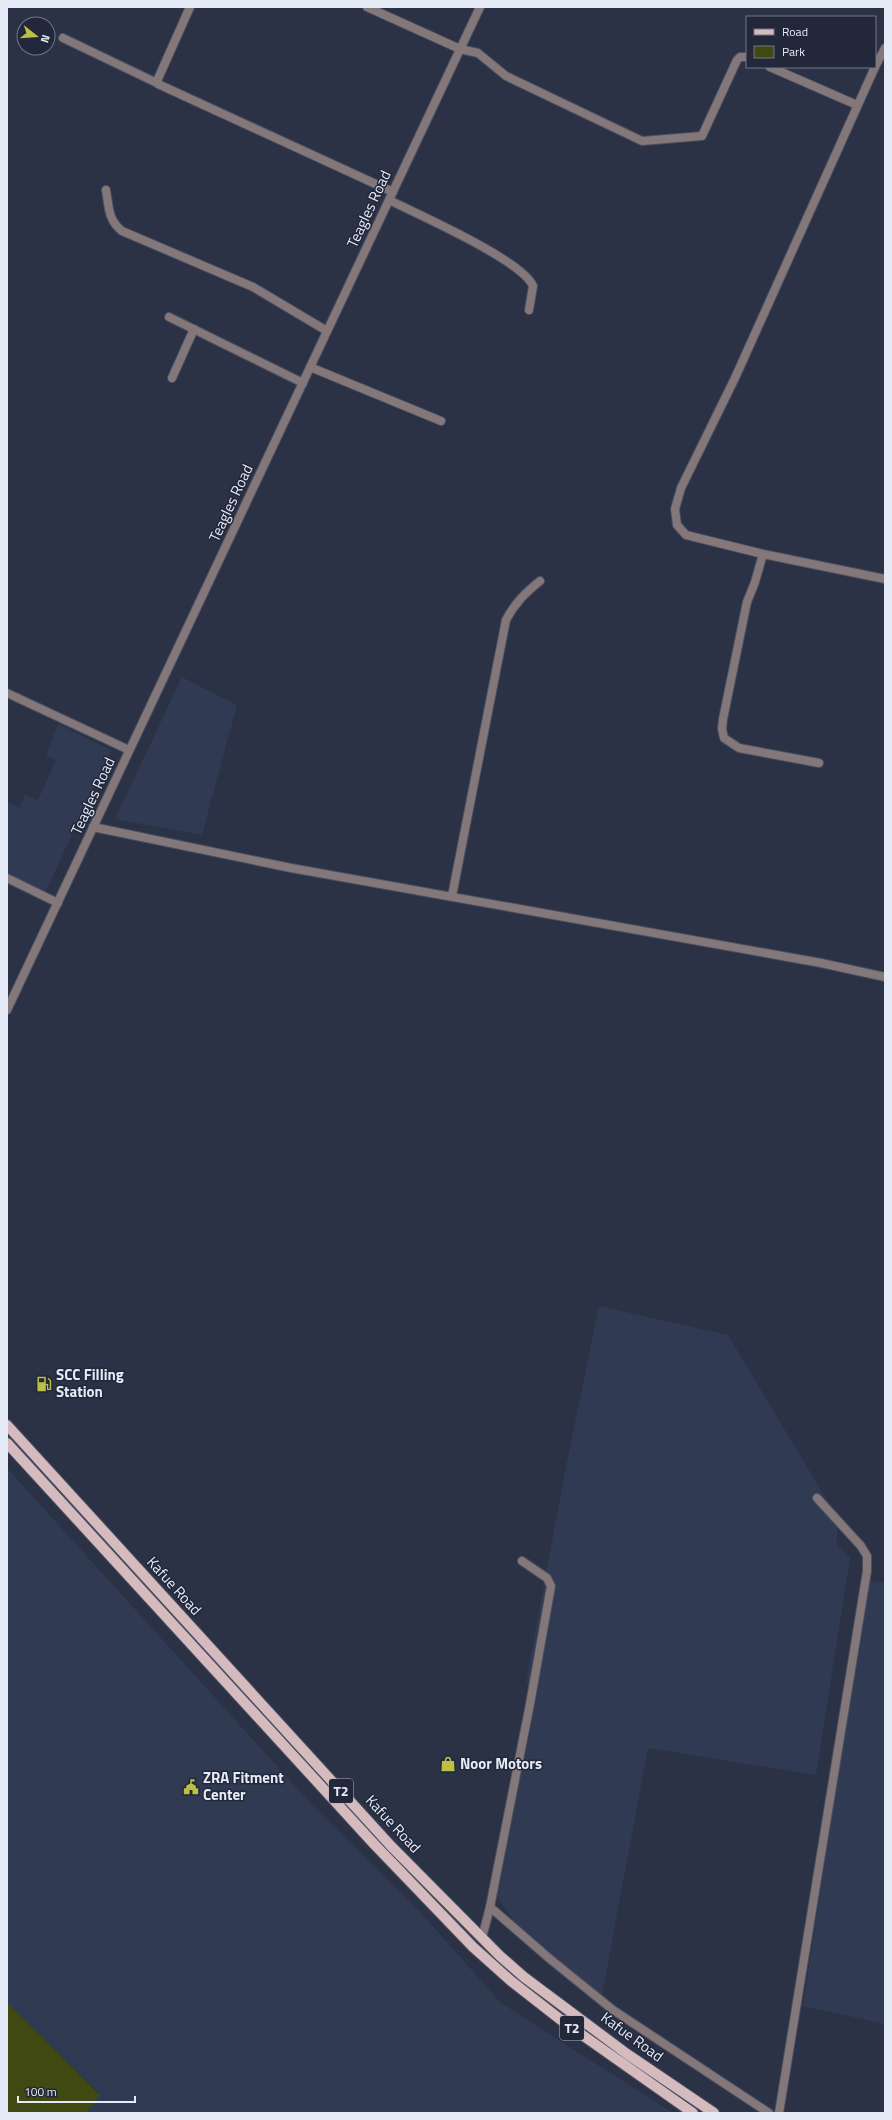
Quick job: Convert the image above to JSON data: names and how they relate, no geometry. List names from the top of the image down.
{
  "streets": {
    "main road": ["Kafue Road", "T2"],
    "street": ["Teagles Road"]
  },
  "places": {
    "fuel station": ["SCC Filling Station"],
    "shop": ["Noor Motors"],
    "public building": ["ZRA Fitment Center"]
  },
  "legend": ["Road", "Park"],
  "scale_bar": "100 m",
  "north": "right"
}
